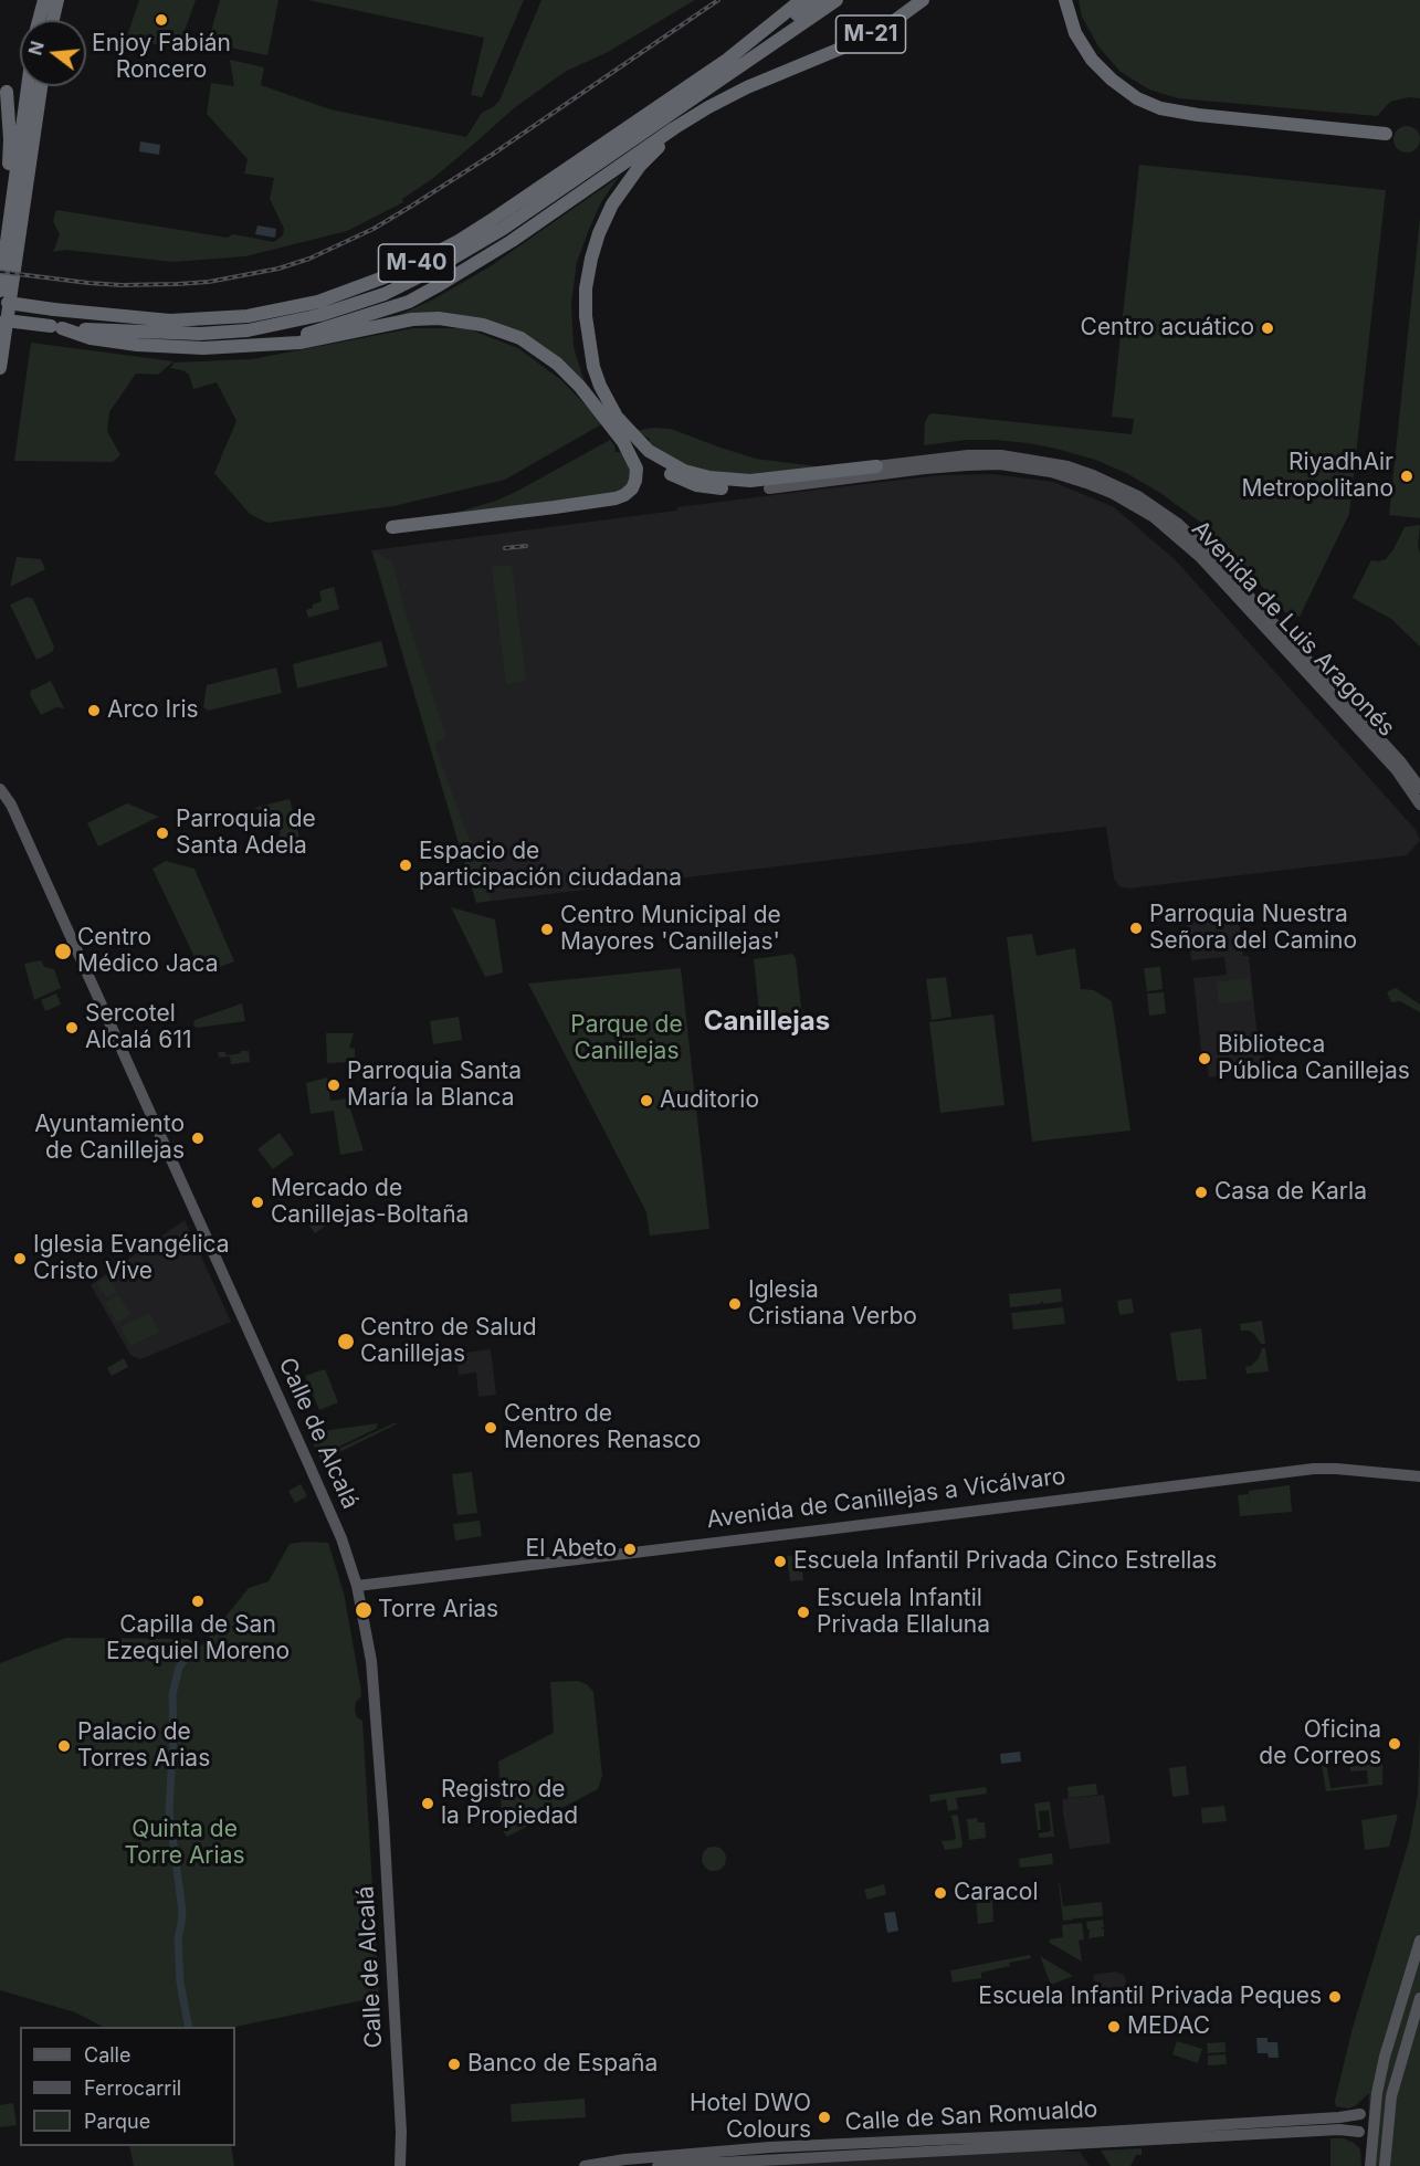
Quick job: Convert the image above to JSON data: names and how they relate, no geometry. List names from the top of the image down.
{
  "streets": {
    "highway": ["M-21", "M-40"],
    "main road": [
      "Avenida de Luis Aragonés",
      "Calle de Alcalá",
      "Avenida de Canillejas a Vicálvaro",
      "Calle de San Romualdo"
    ]
  },
  "crossings": [
    ["Calle de Alcalá", "Avenida de Canillejas a Vicálvaro"]
  ],
  "districts": ["Canillejas"],
  "parks": ["Parque de Canillejas", "Quinta de Torre Arias"],
  "places": [
    "Enjoy Fabián Roncero",
    "Centro acuático",
    "RiyadhAir Metropolitano",
    "Arco Iris",
    "Parroquia de Santa Adela",
    "Espacio de participación ciudadana",
    "Parroquia Nuestra Señora del Camino",
    "Centro Municipal de Mayores 'Canillejas'",
    "Centro Médico Jaca",
    "Sercotel Alcalá 611",
    "Biblioteca Pública Canillejas",
    "Parroquia Santa María la Blanca",
    "Auditorio",
    "Ayuntamiento de Canillejas",
    "Casa de Karla",
    "Mercado de Canillejas-Boltaña",
    "Iglesia Evangélica Cristo Vive",
    "Iglesia Cristiana Verbo",
    "Centro de Salud Canillejas",
    "Centro de Menores Renasco",
    "El Abeto",
    "Escuela Infantil Privada Cinco Estrellas",
    "Capilla de San Ezequiel Moreno",
    "Torre Arias",
    "Escuela Infantil Privada Ellaluna",
    "Oficina de Correos",
    "Palacio de Torres Arias",
    "Registro de la Propiedad",
    "Caracol",
    "Escuela Infantil Privada Peques",
    "MEDAC",
    "Banco de España",
    "Hotel DWO Colours"
  ],
  "legend": ["Calle", "Ferrocarril", "Parque"],
  "north": "left"
}
